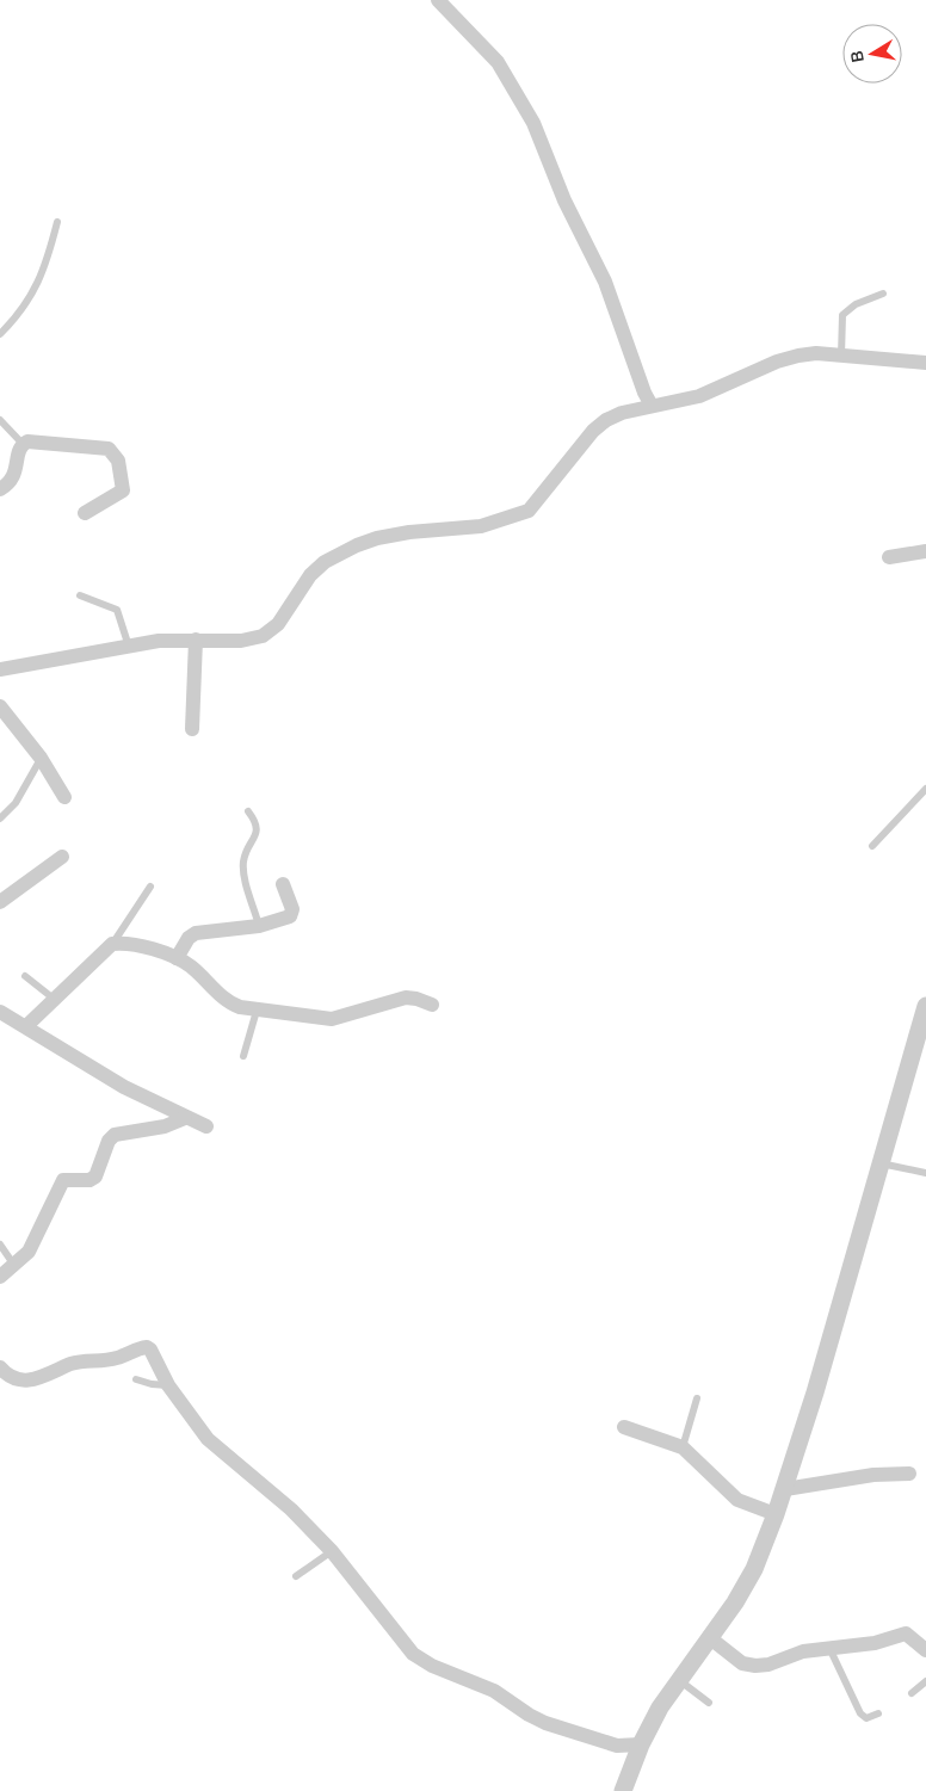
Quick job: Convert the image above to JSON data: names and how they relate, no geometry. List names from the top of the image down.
{
  "north": "left"
}
